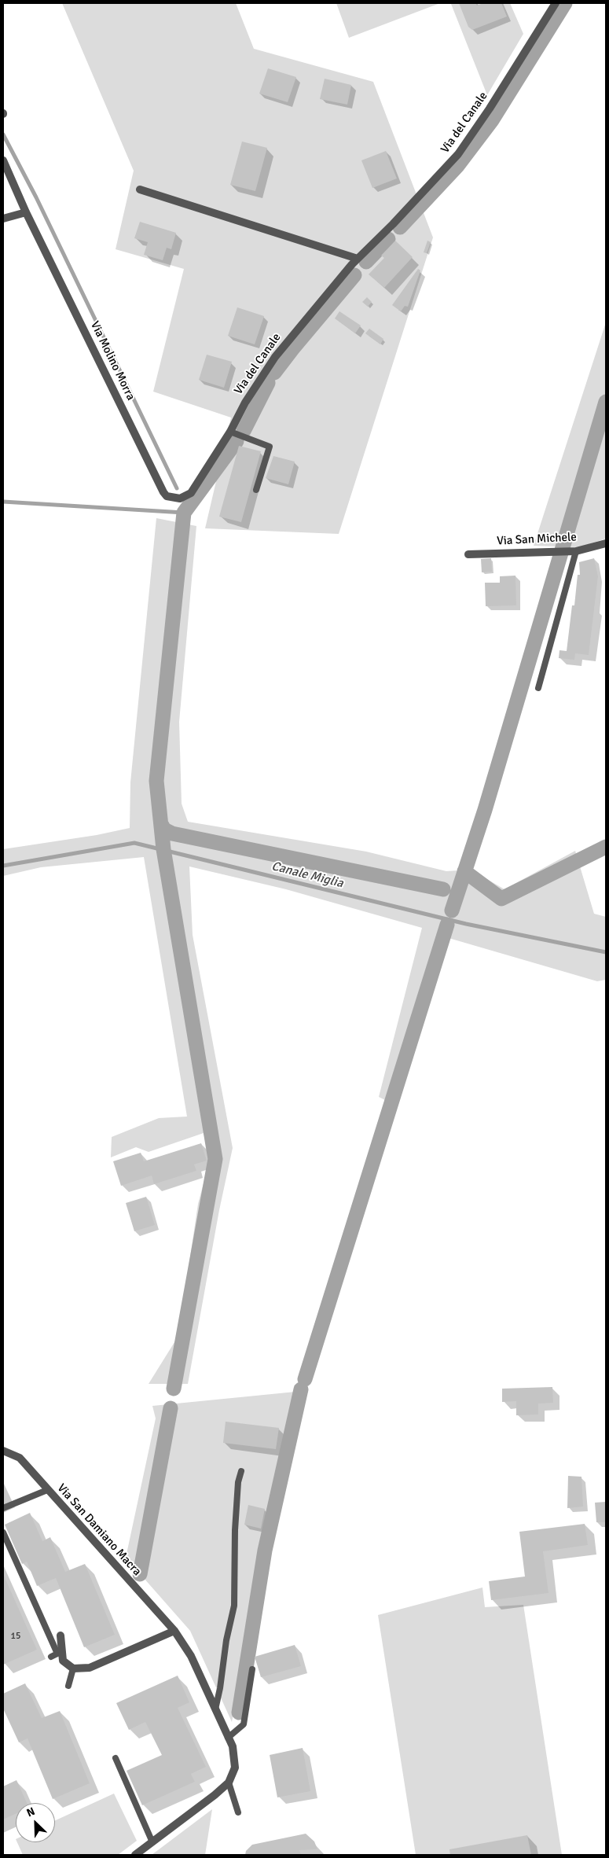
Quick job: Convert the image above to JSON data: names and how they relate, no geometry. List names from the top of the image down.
{
  "streets": {
    "street": [
      "Via del Canale",
      "Via Molino Morra",
      "Via San Michele",
      "Via San Damiano Macra"
    ]
  },
  "crossings": [
    ["Via del Canale", "Via Molino Morra"]
  ],
  "water": ["Canale Miglia"],
  "house_numbers": ["15"],
  "north": "top left"
}
